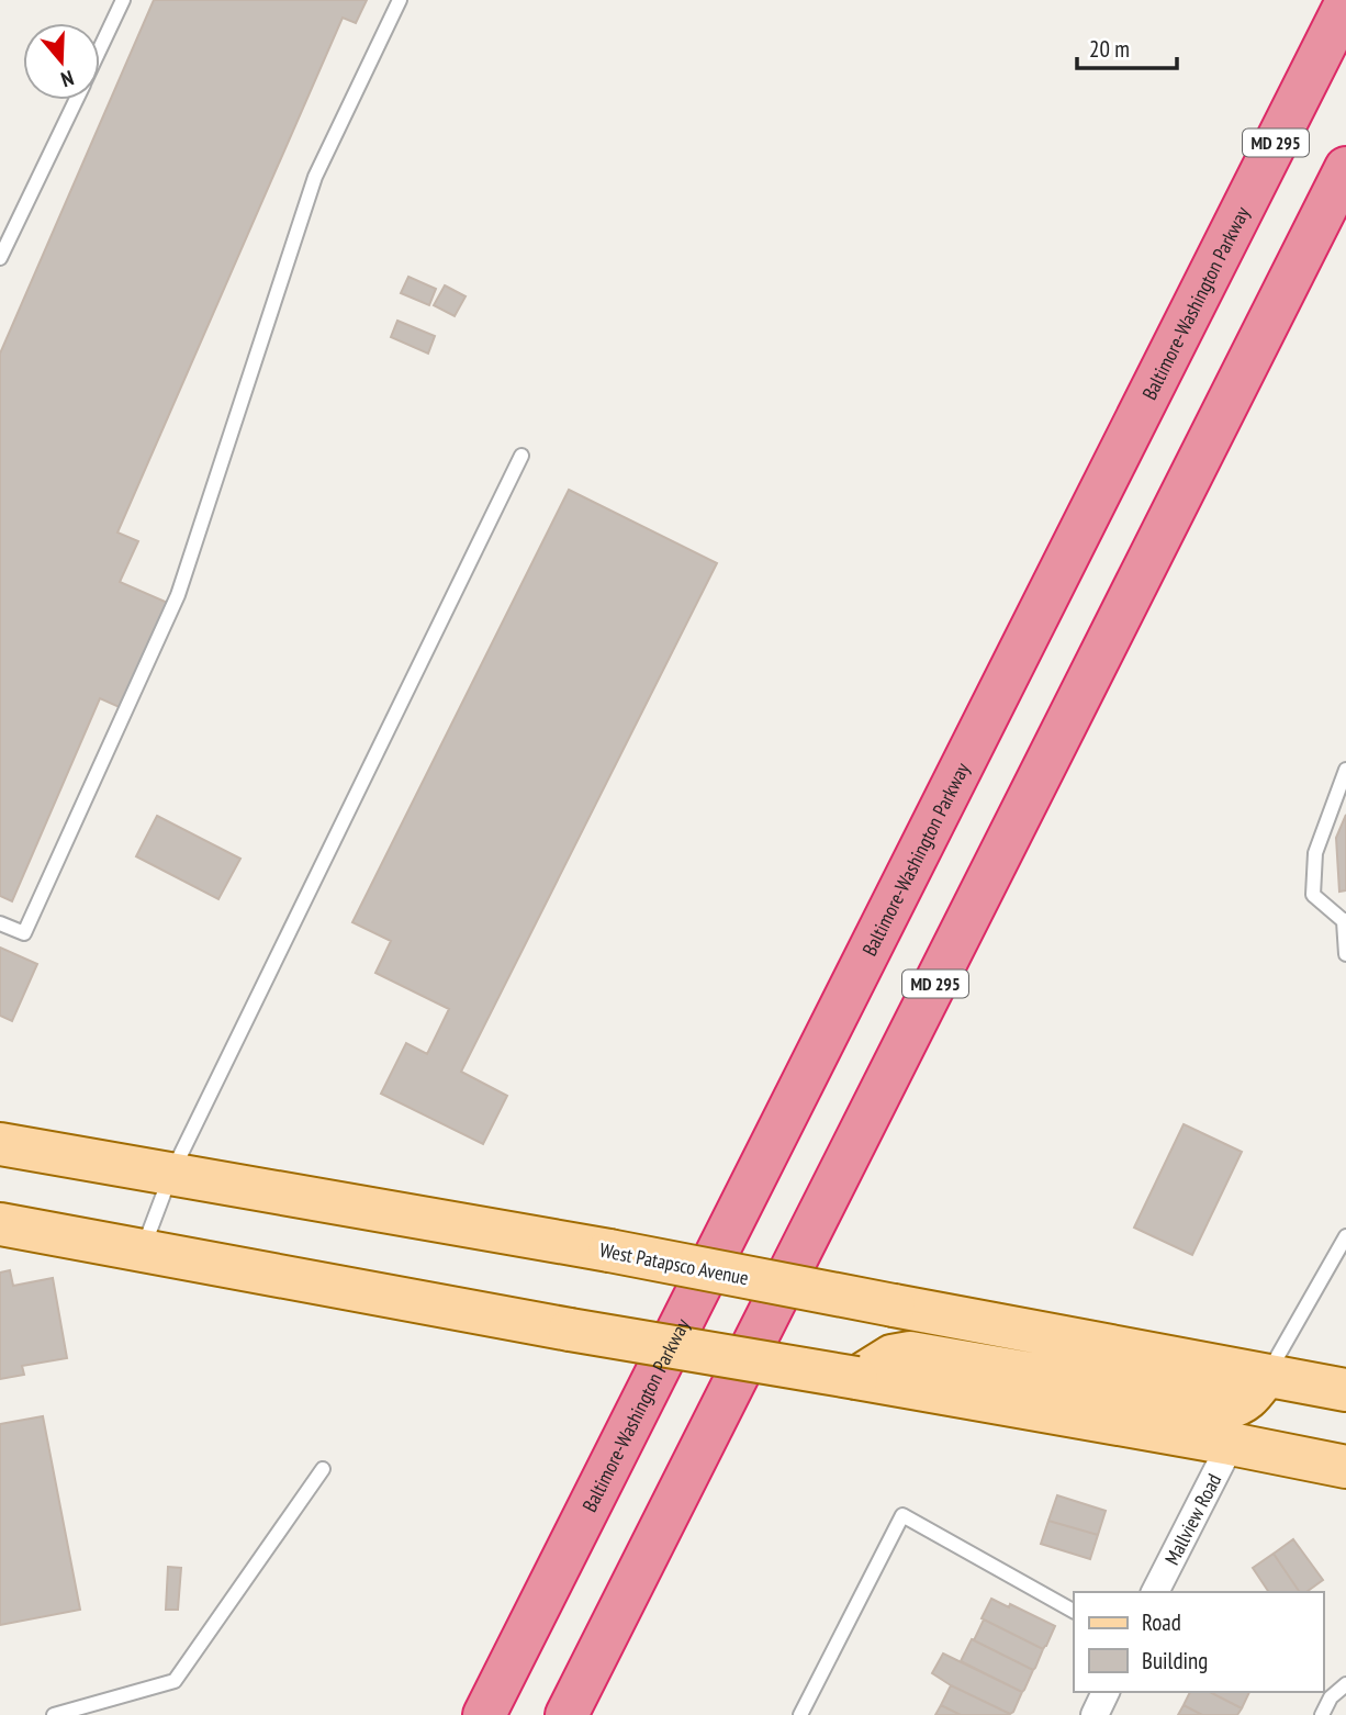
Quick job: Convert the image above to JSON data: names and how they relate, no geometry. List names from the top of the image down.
{
  "streets": {
    "highway": ["MD 295", "Baltimore-Washington Parkway"],
    "main road": ["West Patapsco Avenue"],
    "street": ["Mallview Road"]
  },
  "legend": ["Road", "Building"],
  "scale_bar": "20 m",
  "north": "bottom"
}
